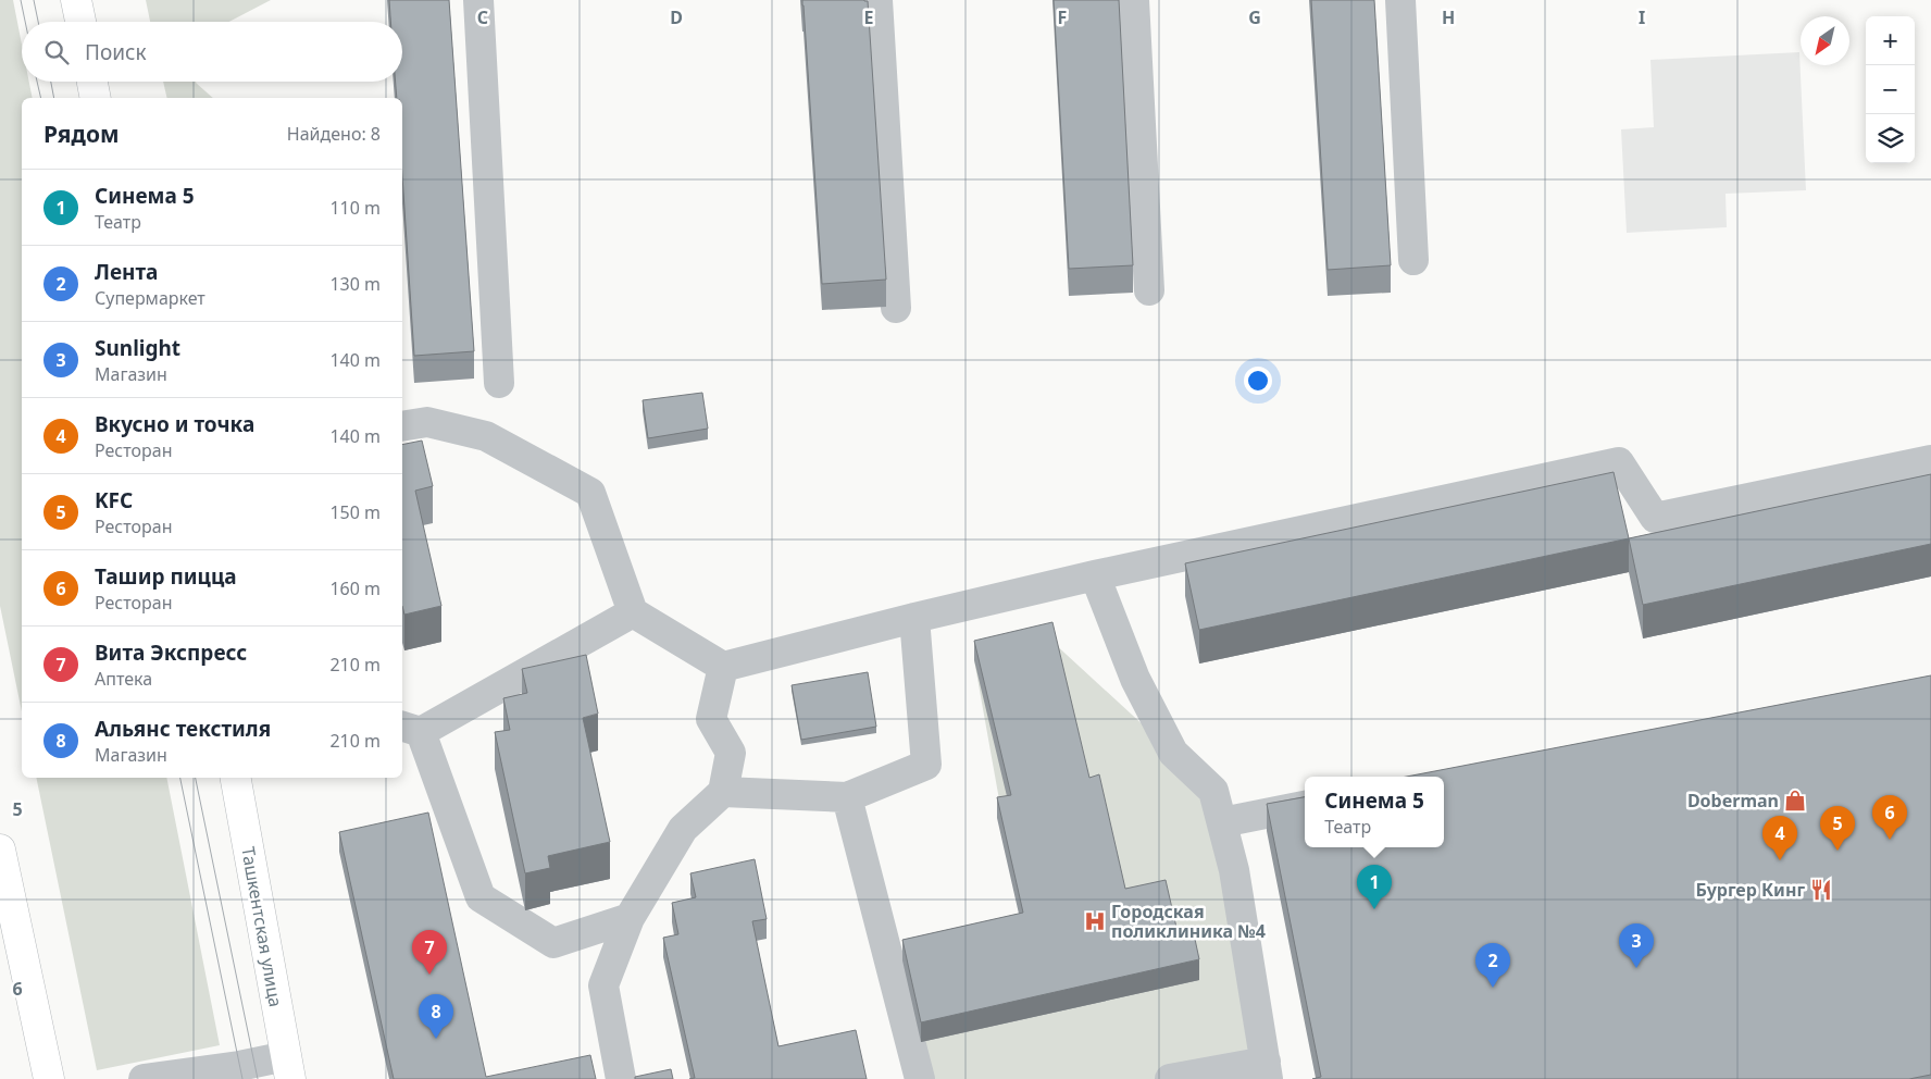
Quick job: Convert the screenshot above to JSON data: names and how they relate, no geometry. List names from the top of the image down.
{
  "streets": {
    "main road": ["Ташкентская улица"]
  },
  "places": {
    "shop": ["Doberman"],
    "restaurant": ["Бургер Кинг"],
    "hospital": ["Городская поликлиника №4"]
  },
  "north": "bottom left",
  "page": {
    "map_buttons": ["+", "−"],
    "search": "Поиск",
    "heading": ["Рядом", "Найдено: 8"],
    "list": [
      {
        "mark": "1",
        "name": "Синема 5",
        "note": "Театр",
        "value": "110 m"
      },
      {
        "mark": "2",
        "name": "Лента",
        "note": "Супермаркет",
        "value": "130 m"
      },
      {
        "mark": "3",
        "name": "Sunlight",
        "note": "Магазин",
        "value": "140 m"
      },
      {
        "mark": "4",
        "name": "Вкусно и точка",
        "note": "Ресторан",
        "value": "140 m"
      },
      {
        "mark": "5",
        "name": "KFC",
        "note": "Ресторан",
        "value": "150 m"
      },
      {
        "mark": "6",
        "name": "Ташир пицца",
        "note": "Ресторан",
        "value": "160 m"
      },
      {
        "mark": "7",
        "name": "Вита Экспресс",
        "note": "Аптека",
        "value": "210 m"
      },
      {
        "mark": "8",
        "name": "Альянс текстиля",
        "note": "Магазин",
        "value": "210 m"
      }
    ],
    "popup": ["Синема 5", "Театр"],
    "pins": [
      "6",
      "5",
      "4",
      "1",
      "3",
      "7",
      "2",
      "8"
    ]
  },
  "grid": {
    "columns": [
      "C",
      "D",
      "E",
      "F",
      "G",
      "H",
      "I"
    ],
    "rows": ["5", "6"]
  }
}
